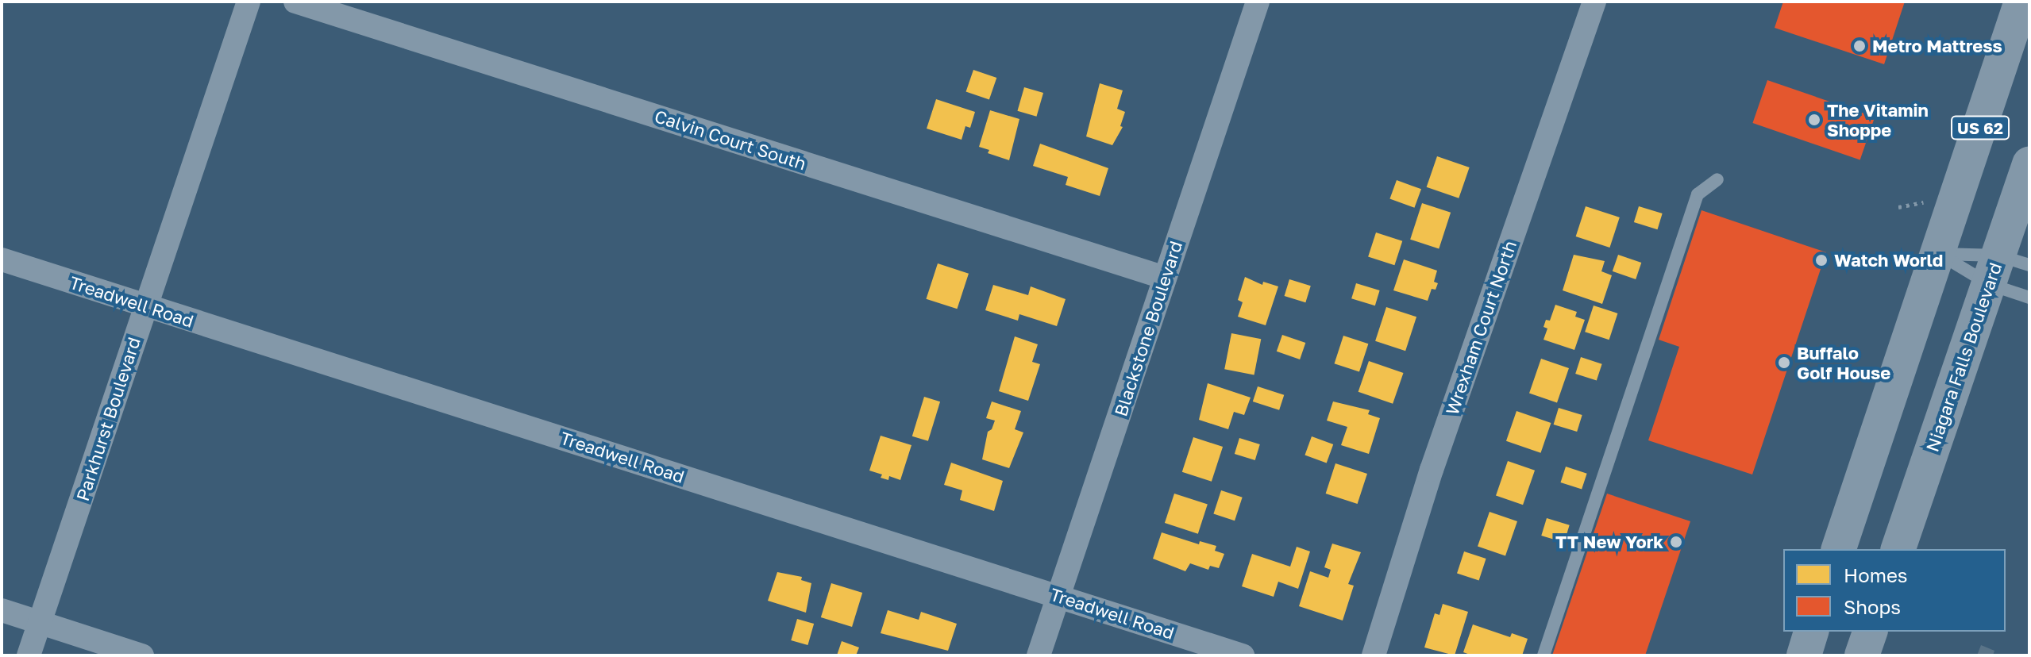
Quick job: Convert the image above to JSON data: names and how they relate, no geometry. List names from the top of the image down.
{
  "streets": {
    "main road": ["US 62", "Niagara Falls Boulevard"],
    "street": [
      "Calvin Court South",
      "Treadwell Road",
      "Wrexham Court North",
      "Blackstone Boulevard",
      "Parkhurst Boulevard"
    ]
  },
  "crossings": [
    ["Calvin Court South", "Blackstone Boulevard"],
    ["Treadwell Road", "Blackstone Boulevard"],
    ["Treadwell Road", "Parkhurst Boulevard"]
  ],
  "places": [
    "Metro Mattress",
    "The Vitamin Shoppe",
    "Watch World",
    "Buffalo Golf House",
    "TT New York"
  ],
  "legend": ["Homes", "Shops"]
}
